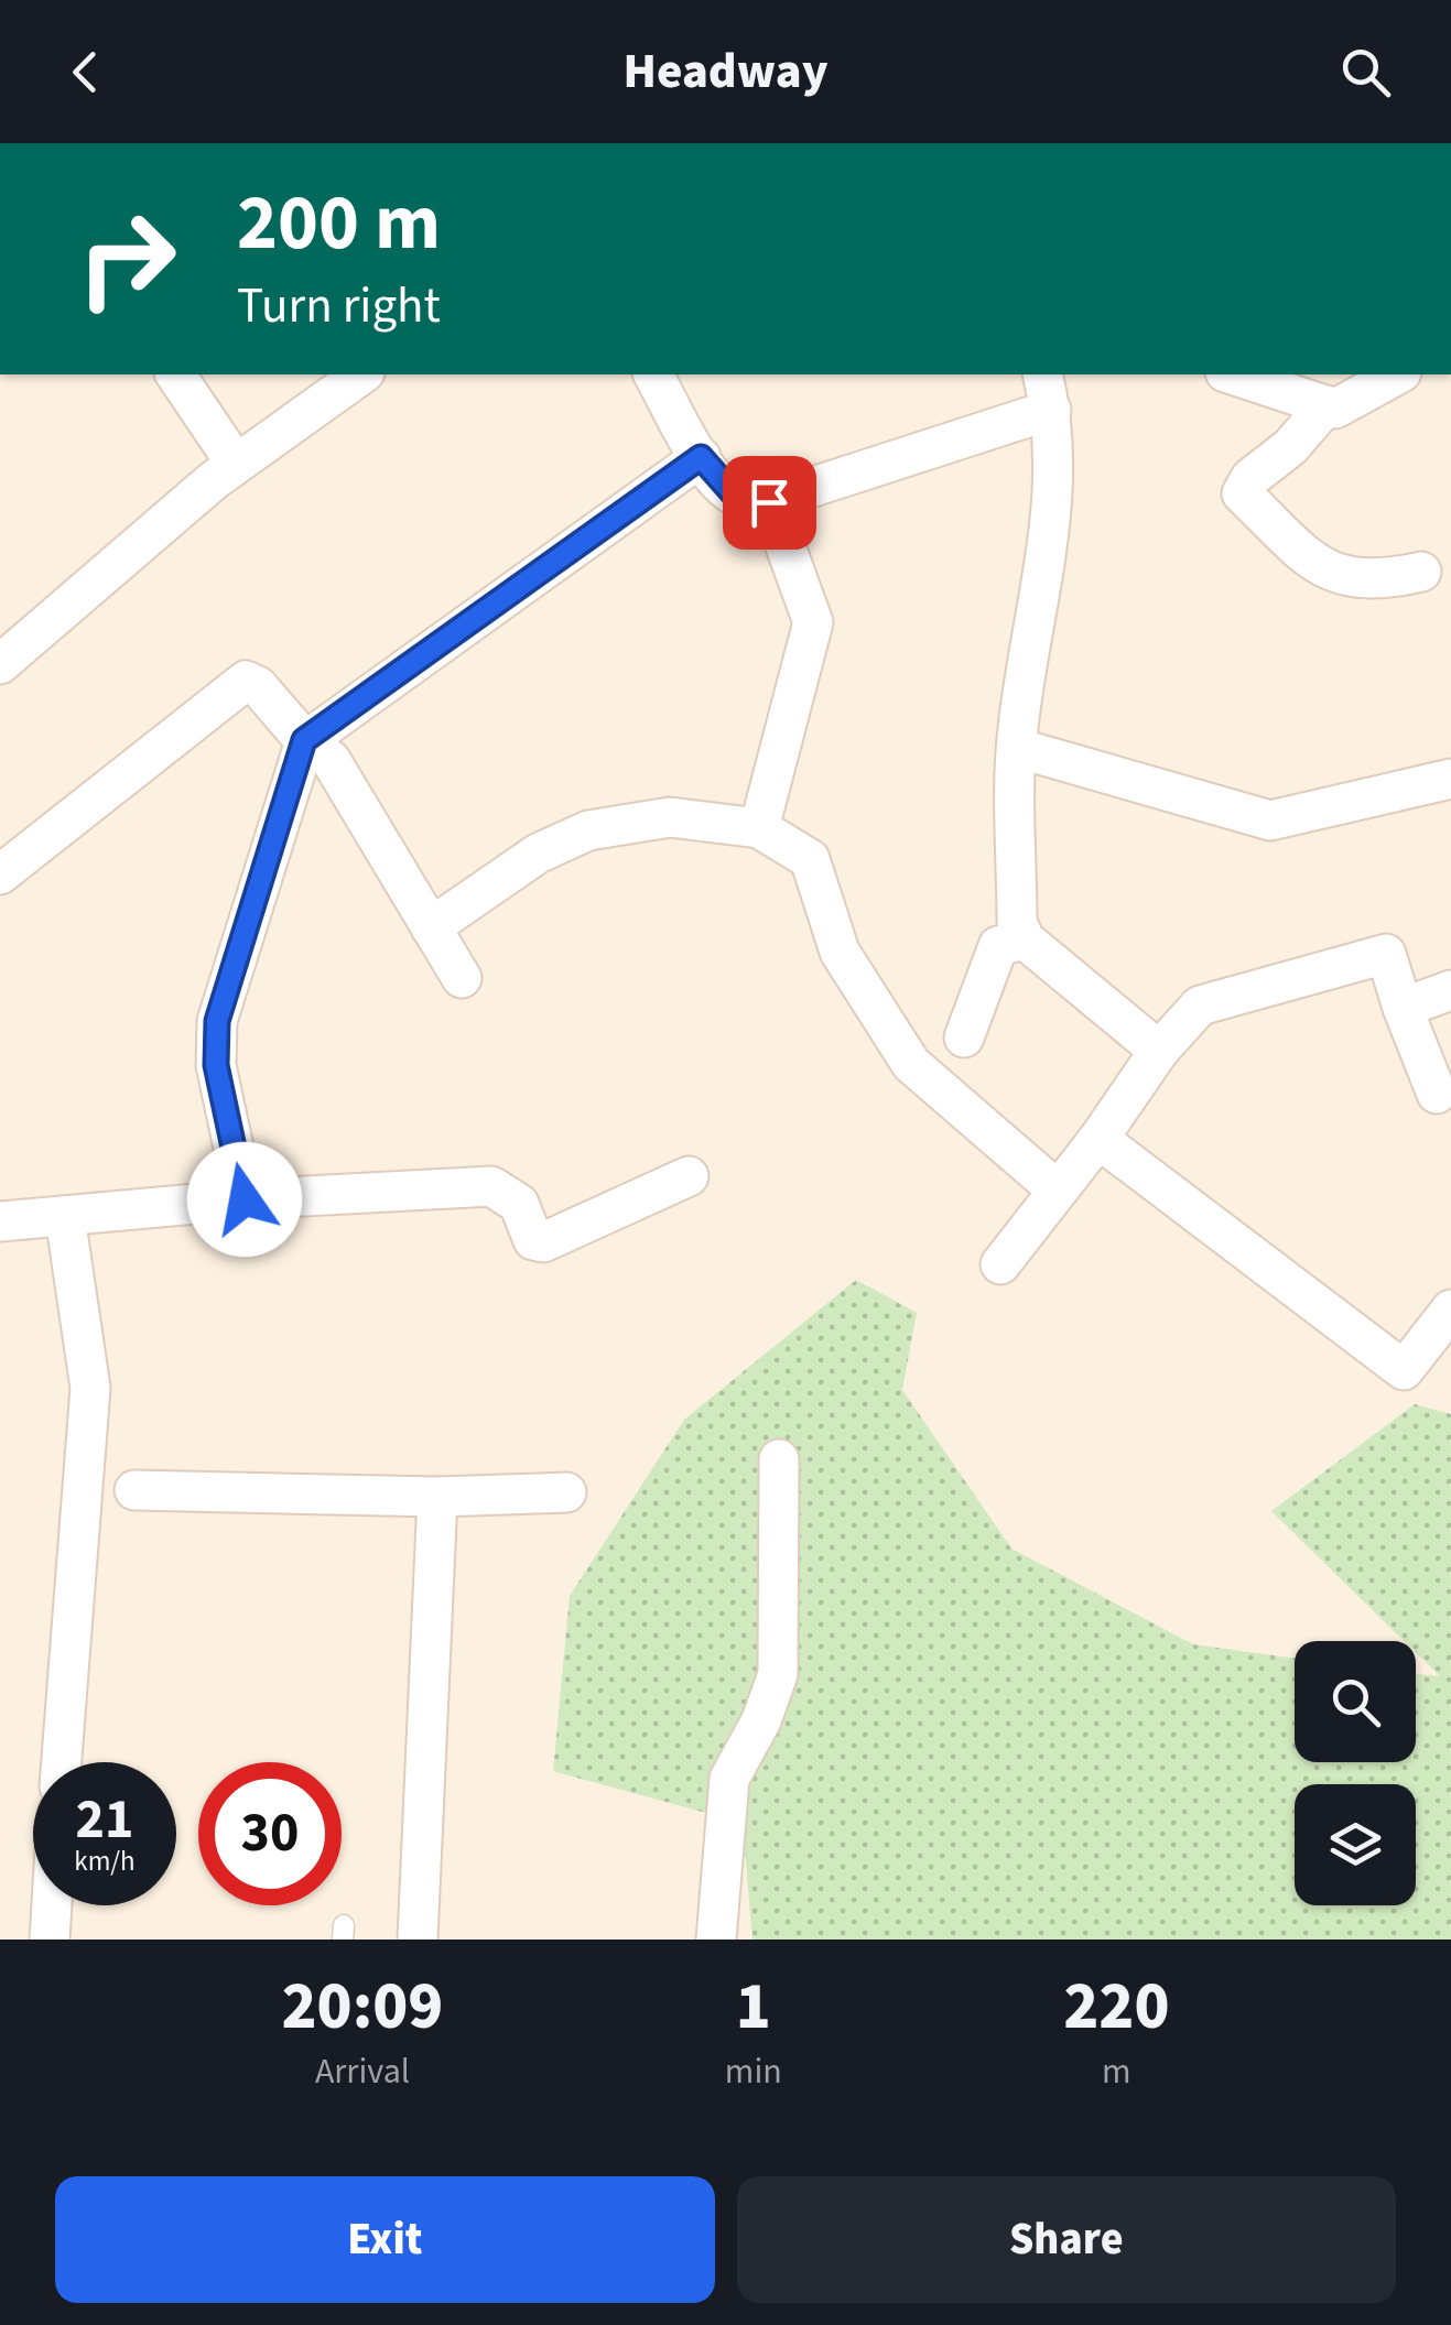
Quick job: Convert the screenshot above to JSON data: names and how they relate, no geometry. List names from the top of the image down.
{
  "page": {
    "header": "Headway",
    "turn": ["200 m", "Turn right"],
    "speed": "21 km/h",
    "limit": "30",
    "eta": [
      "20:09",
      "Arrival",
      "1",
      "min",
      "220",
      "m"
    ],
    "buttons": ["Exit", "Share"]
  }
}
